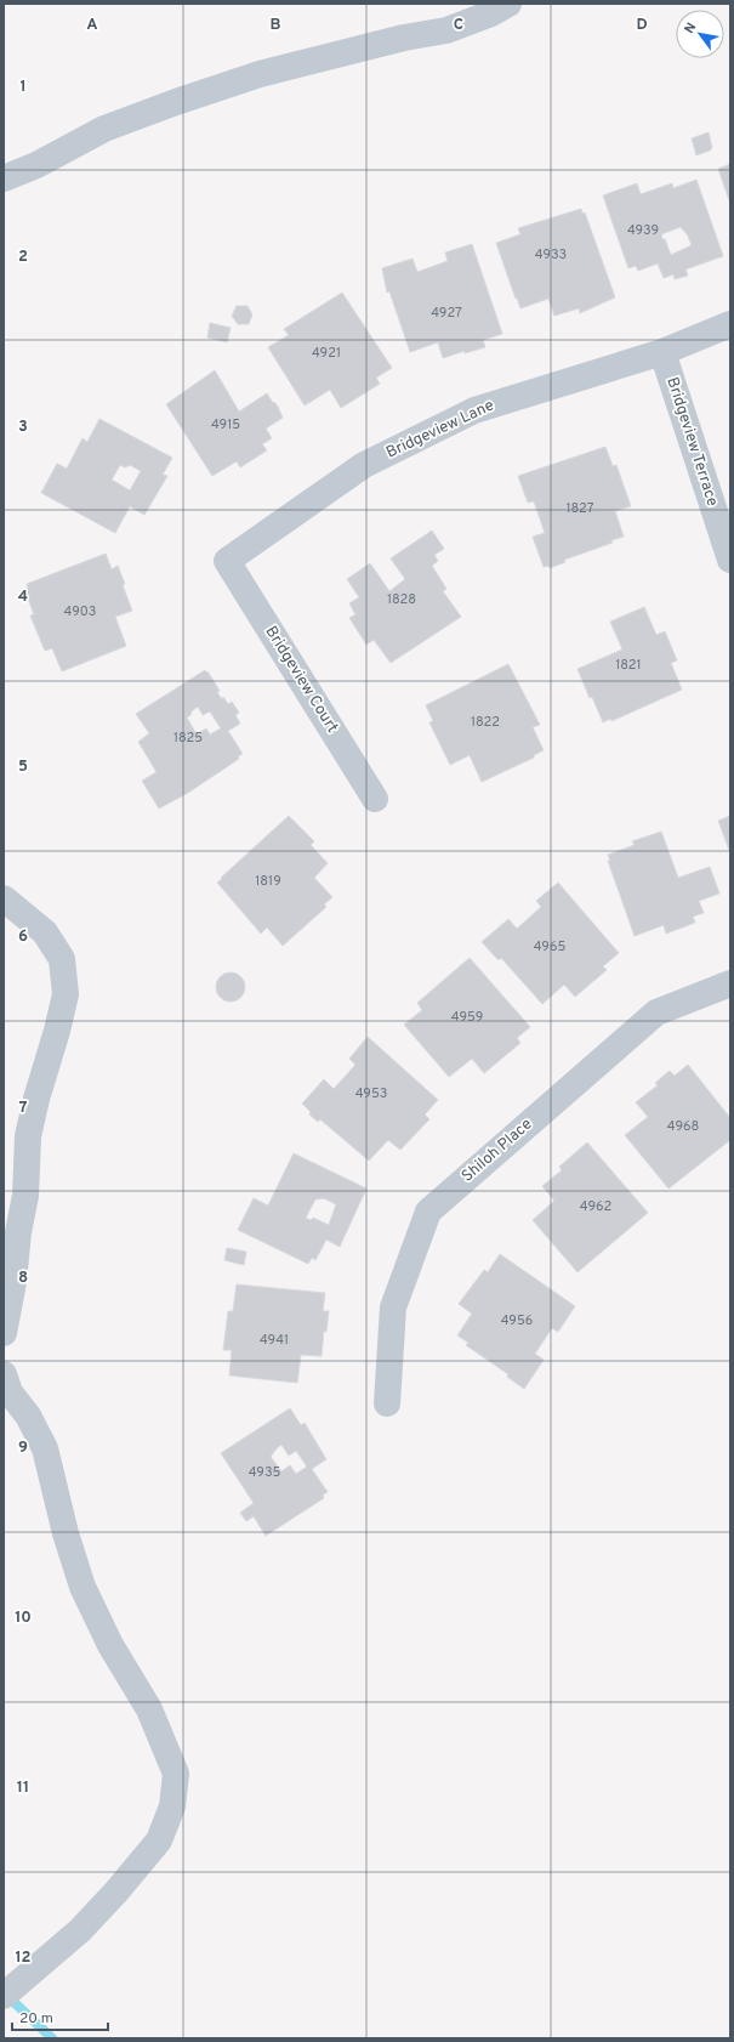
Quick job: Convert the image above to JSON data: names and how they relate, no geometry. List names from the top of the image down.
{
  "streets": {
    "street": [
      "Bridgeview Lane",
      "Bridgeview Terrace",
      "Bridgeview Court",
      "Shiloh Place"
    ]
  },
  "crossings": [
    ["Bridgeview Lane", "Bridgeview Terrace"],
    ["Bridgeview Lane", "Bridgeview Court"]
  ],
  "house_numbers": [
    "4939",
    "4933",
    "4927",
    "4921",
    "4915",
    "1827",
    "1828",
    "4903",
    "1821",
    "1822",
    "1825",
    "1819",
    "4965",
    "4959",
    "4953",
    "4968",
    "4962",
    "4956",
    "4941",
    "4935"
  ],
  "scale_bar": "20 m",
  "north": "top left",
  "grid": {
    "columns": [
      "A",
      "B",
      "C",
      "D"
    ],
    "rows": [
      "1",
      "2",
      "3",
      "4",
      "5",
      "6",
      "7",
      "8",
      "9",
      "10",
      "11",
      "12"
    ]
  }
}
